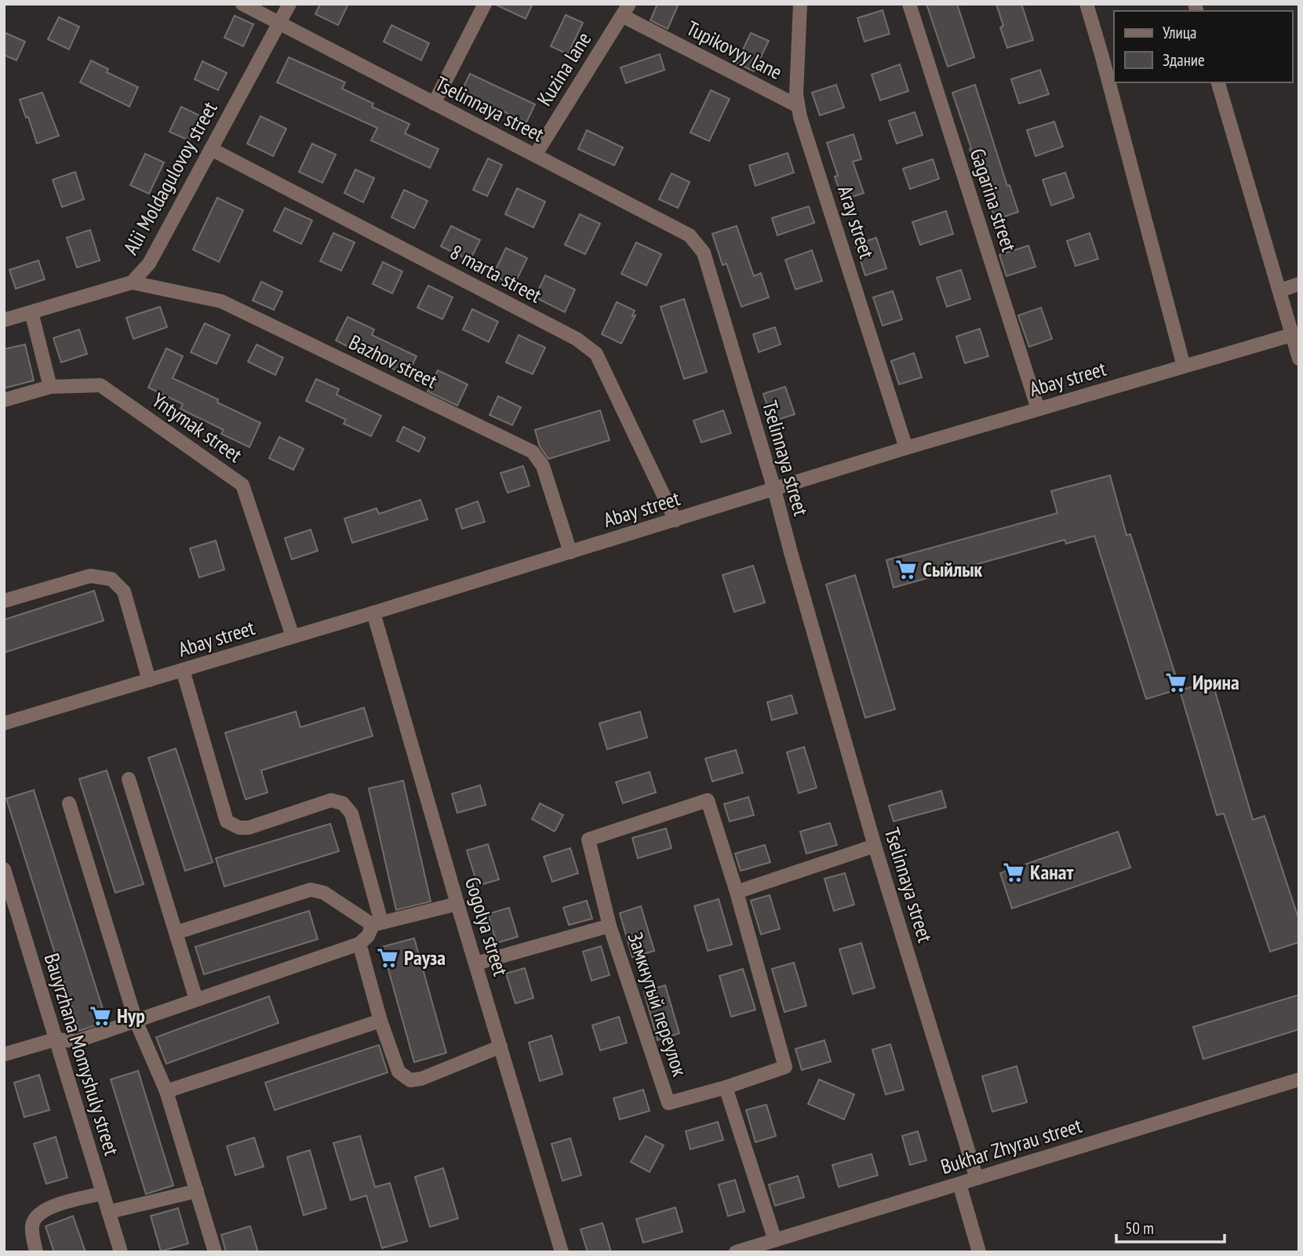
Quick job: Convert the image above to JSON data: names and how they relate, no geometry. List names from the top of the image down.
{
  "streets": {
    "street": [
      "Tupikovyy lane",
      "Kuzina lane",
      "Tselinnaya street",
      "Alii Moldagulovoy street",
      "Gagarina street",
      "Aray street",
      "8 marta street",
      "Bazhov street",
      "Abay street",
      "Yntymak street",
      "Gogolya street",
      "Замкнутый переулок",
      "Bauyrzhana Momyshuly street",
      "Bukhar Zhyrau street"
    ]
  },
  "crossings": [
    ["Tupikovyy lane", "Kuzina lane"],
    ["Tupikovyy lane", "Aray street"],
    ["Kuzina lane", "Tselinnaya street"],
    ["Tselinnaya street", "Alii Moldagulovoy street"],
    ["Tselinnaya street", "Abay street"],
    ["Tselinnaya street", "Bukhar Zhyrau street"],
    ["Alii Moldagulovoy street", "8 marta street"],
    ["Alii Moldagulovoy street", "Bazhov street"],
    ["Gagarina street", "Abay street"],
    ["Aray street", "Abay street"],
    ["8 marta street", "Abay street"],
    ["Bazhov street", "Abay street"],
    ["Abay street", "Yntymak street"],
    ["Abay street", "Gogolya street"],
    ["Gogolya street", "Замкнутый переулок"]
  ],
  "places": {
    "supermarket": [
      "Сыйлык",
      "Ирина",
      "Канат",
      "Рауза",
      "Нур"
    ]
  },
  "legend": ["Улица", "Здание"],
  "scale_bar": "50 m"
}
